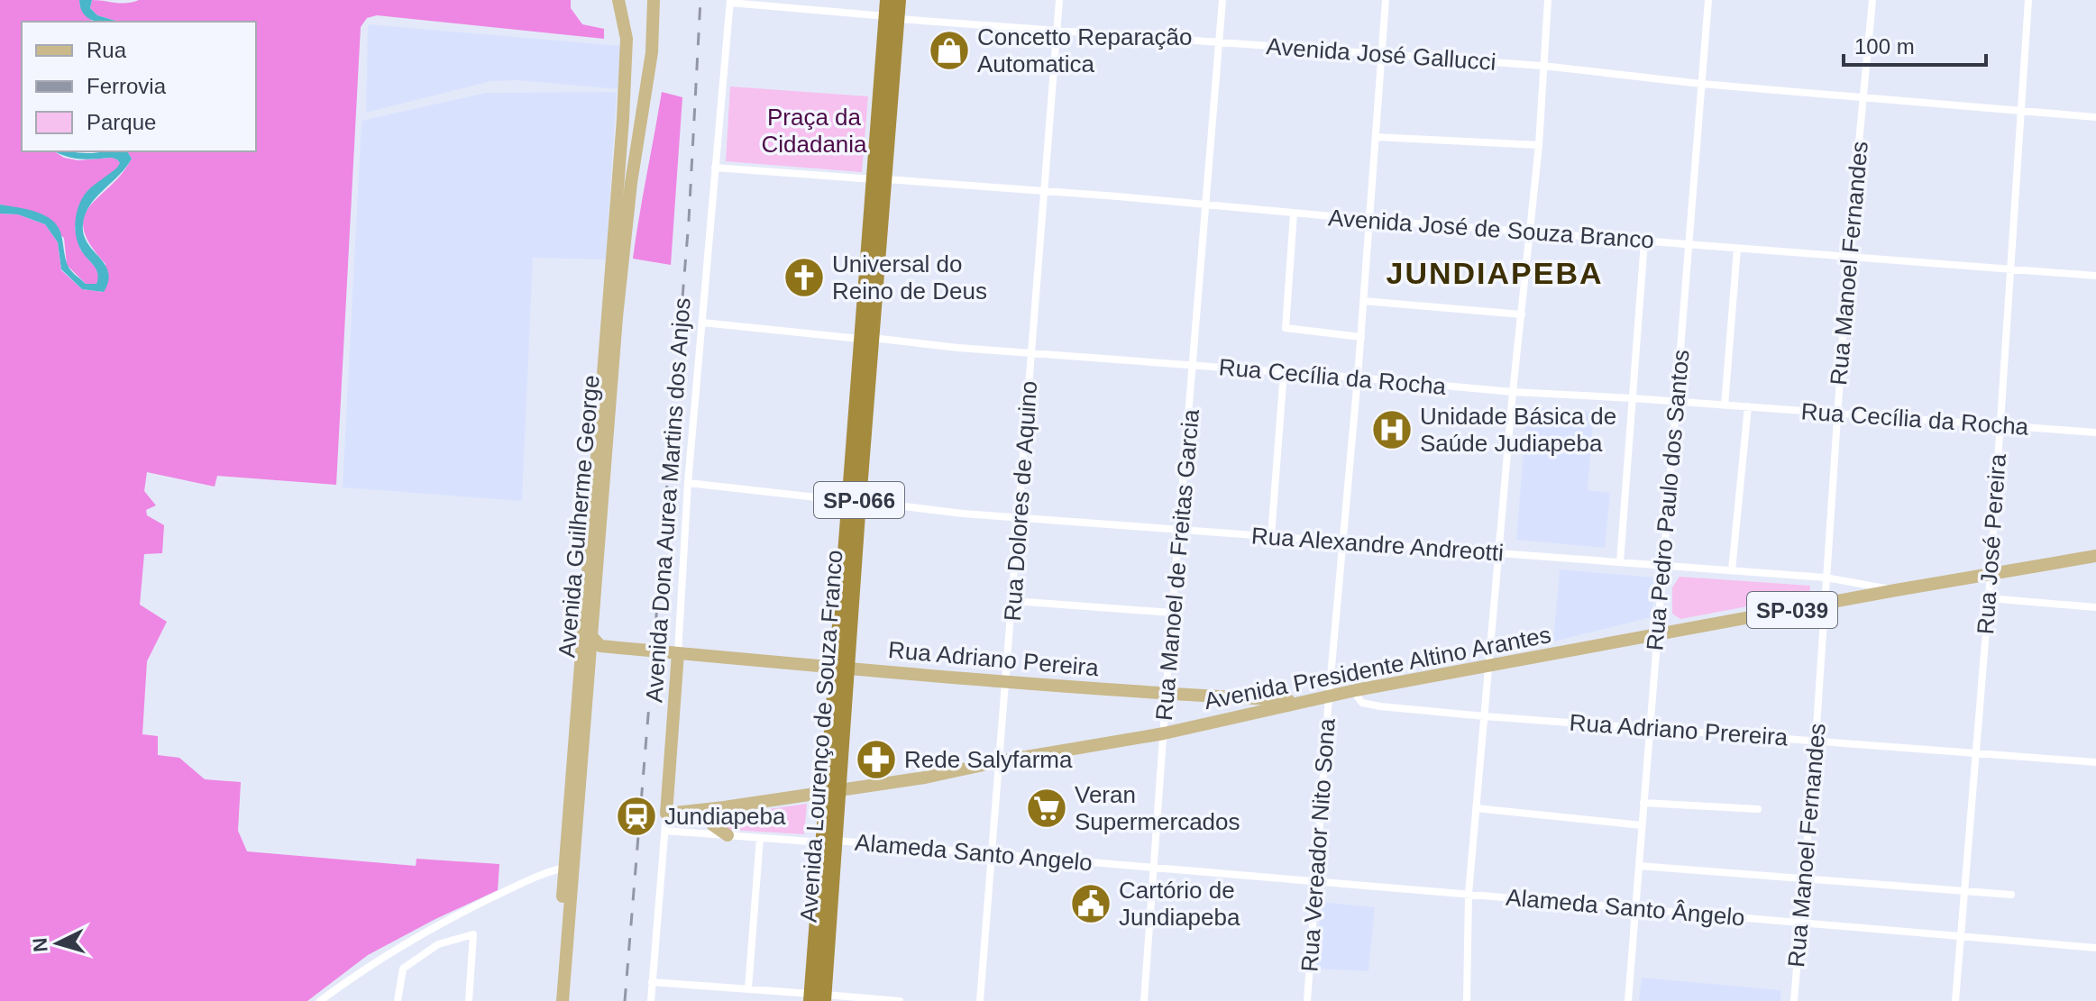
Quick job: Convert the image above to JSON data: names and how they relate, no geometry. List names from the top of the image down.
{
  "streets": {
    "highway": ["SP-066", "Avenida Lourenço de Souza Franco"],
    "main road": [
      "Avenida Dona Aurea Martins dos Anjos",
      "Avenida Guilherme George",
      "SP-039",
      "Rua Adriano Pereira",
      "Avenida Presidente Altino Arantes"
    ],
    "street": [
      "Avenida José Gallucci",
      "Avenida José de Souza Branco",
      "Rua Manoel Fernandes",
      "Rua Cecília da Rocha",
      "Rua Pedro Paulo dos Santos",
      "Rua Dolores de Aquino",
      "Rua Alexandre Andreotti",
      "Rua José Pereira",
      "Rua Manoel de Freitas Garcia",
      "Rua Adriano Prereira",
      "Rua Vereador Nito Sona",
      "Alameda Santo Angelo",
      "Alameda Santo Ângelo"
    ]
  },
  "crossings": [
    ["Avenida José Gallucci", "Rua Manoel Fernandes"],
    ["Avenida José Gallucci", "Avenida Dona Aurea Martins dos Anjos"],
    ["Avenida José Gallucci", "Rua Pedro Paulo dos Santos"],
    ["Avenida José Gallucci", "Rua Dolores de Aquino"],
    ["Avenida José Gallucci", "Rua José Pereira"],
    ["Avenida José Gallucci", "Rua Manoel de Freitas Garcia"],
    ["Avenida José Gallucci", "Avenida Lourenço de Souza Franco"],
    ["Avenida José Gallucci", "Rua Vereador Nito Sona"],
    ["Avenida José de Souza Branco", "Rua Manoel Fernandes"],
    ["Avenida José de Souza Branco", "Avenida Dona Aurea Martins dos Anjos"],
    ["Avenida José de Souza Branco", "Rua Pedro Paulo dos Santos"],
    ["Avenida José de Souza Branco", "Rua Dolores de Aquino"],
    ["Avenida José de Souza Branco", "Rua José Pereira"],
    ["Avenida José de Souza Branco", "Rua Manoel de Freitas Garcia"],
    ["Avenida José de Souza Branco", "Avenida Lourenço de Souza Franco"],
    ["Avenida José de Souza Branco", "Rua Vereador Nito Sona"],
    ["Rua Manoel Fernandes", "Rua Cecília da Rocha"],
    ["Rua Manoel Fernandes", "Rua Alexandre Andreotti"],
    ["Rua Manoel Fernandes", "Avenida Presidente Altino Arantes"],
    ["Rua Manoel Fernandes", "Rua Adriano Prereira"],
    ["Rua Manoel Fernandes", "Alameda Santo Ângelo"],
    ["Rua Cecília da Rocha", "Avenida Dona Aurea Martins dos Anjos"],
    ["Rua Cecília da Rocha", "Rua Pedro Paulo dos Santos"],
    ["Rua Cecília da Rocha", "Rua Dolores de Aquino"],
    ["Rua Cecília da Rocha", "Rua José Pereira"],
    ["Rua Cecília da Rocha", "Rua Manoel de Freitas Garcia"],
    ["Rua Cecília da Rocha", "Avenida Lourenço de Souza Franco"],
    ["Rua Cecília da Rocha", "Rua Vereador Nito Sona"],
    ["Avenida Dona Aurea Martins dos Anjos", "Rua Alexandre Andreotti"],
    ["Avenida Dona Aurea Martins dos Anjos", "Rua Adriano Pereira"],
    ["Avenida Dona Aurea Martins dos Anjos", "Avenida Presidente Altino Arantes"],
    ["Avenida Dona Aurea Martins dos Anjos", "Alameda Santo Angelo"],
    ["Rua Pedro Paulo dos Santos", "Rua Alexandre Andreotti"],
    ["Rua Pedro Paulo dos Santos", "Avenida Presidente Altino Arantes"],
    ["Rua Pedro Paulo dos Santos", "Rua Adriano Prereira"],
    ["Rua Pedro Paulo dos Santos", "Alameda Santo Ângelo"],
    ["Rua Dolores de Aquino", "Rua Alexandre Andreotti"],
    ["Rua Dolores de Aquino", "Rua Adriano Pereira"],
    ["Rua Dolores de Aquino", "Avenida Presidente Altino Arantes"],
    ["Rua Dolores de Aquino", "Alameda Santo Angelo"],
    ["Avenida Guilherme George", "Rua Adriano Pereira"],
    ["Rua Alexandre Andreotti", "Rua Manoel de Freitas Garcia"],
    ["Rua Alexandre Andreotti", "Avenida Presidente Altino Arantes"],
    ["Rua Alexandre Andreotti", "Avenida Lourenço de Souza Franco"],
    ["Rua Alexandre Andreotti", "Rua Vereador Nito Sona"],
    ["Rua José Pereira", "Avenida Presidente Altino Arantes"],
    ["Rua José Pereira", "Rua Adriano Prereira"],
    ["Rua José Pereira", "Alameda Santo Ângelo"],
    ["Rua Manoel de Freitas Garcia", "Rua Adriano Pereira"],
    ["Rua Manoel de Freitas Garcia", "Avenida Presidente Altino Arantes"],
    ["Rua Manoel de Freitas Garcia", "Alameda Santo Angelo"],
    ["Rua Manoel de Freitas Garcia", "Alameda Santo Ângelo"],
    ["Rua Adriano Pereira", "Avenida Presidente Altino Arantes"],
    ["Rua Adriano Pereira", "Avenida Lourenço de Souza Franco"],
    ["Avenida Presidente Altino Arantes", "Rua Adriano Prereira"],
    ["Avenida Presidente Altino Arantes", "Avenida Lourenço de Souza Franco"],
    ["Avenida Presidente Altino Arantes", "Rua Vereador Nito Sona"],
    ["Avenida Lourenço de Souza Franco", "Alameda Santo Angelo"],
    ["Rua Vereador Nito Sona", "Alameda Santo Ângelo"],
    ["Alameda Santo Angelo", "Alameda Santo Ângelo"]
  ],
  "districts": ["JUNDIAPEBA"],
  "parks": ["Praça da Cidadania"],
  "places": {
    "shop": ["Concetto Reparação Automatica"],
    "church": ["Universal do Reino de Deus"],
    "hospital": ["Unidade Básica de Saúde Judiapeba"],
    "pharmacy": ["Rede Salyfarma"],
    "supermarket": ["Veran Supermercados"],
    "station": ["Jundiapeba"],
    "public building": ["Cartório de Jundiapeba"]
  },
  "legend": ["Rua", "Ferrovia", "Parque"],
  "scale_bar": "100 m",
  "north": "left"
}
